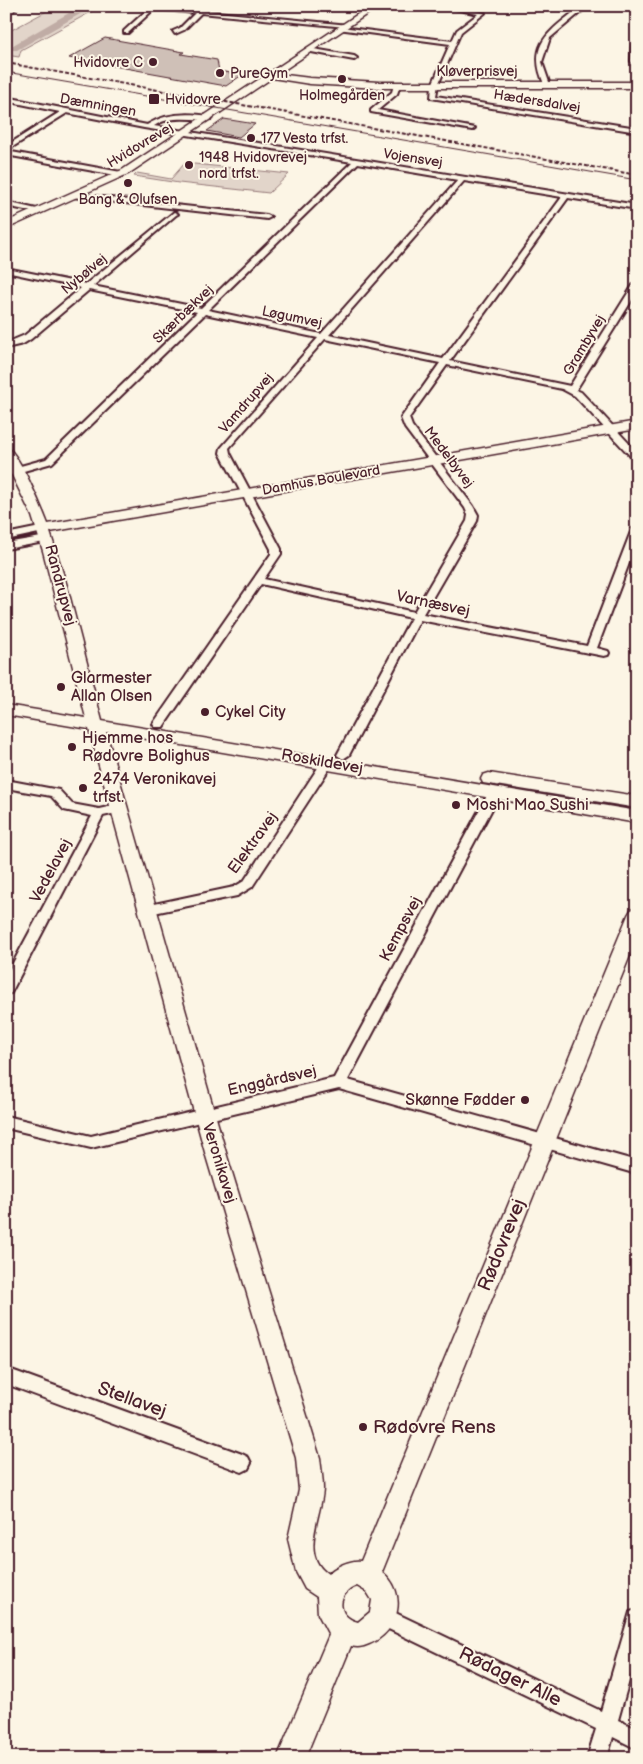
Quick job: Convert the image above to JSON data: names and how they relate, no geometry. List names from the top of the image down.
{
  "streets": {
    "street": [
      "Kløverprisvej",
      "Hædersdalvej",
      "Dæmningen",
      "Hvidovrevej",
      "Vojensvej",
      "Nybølvej",
      "Skærbækvej",
      "Løgumvej",
      "Grambyvej",
      "Vamdrupvej",
      "Medelbyvej",
      "Damhus Boulevard",
      "Randrupvej",
      "Varnæsvej",
      "Roskildevej",
      "Elektravej",
      "Vedelavej",
      "Kempsvej",
      "Enggårdsvej",
      "Veronikavej",
      "Rødovrevej",
      "Stellavej",
      "Rødager Alle"
    ]
  },
  "crossings": [
    ["Kløverprisvej", "Hædersdalvej"],
    ["Kløverprisvej", "Hvidovrevej"],
    ["Dæmningen", "Hvidovrevej"],
    ["Dæmningen", "Vojensvej"],
    ["Hvidovrevej", "Vojensvej"],
    ["Vojensvej", "Skærbækvej"],
    ["Vojensvej", "Vamdrupvej"],
    ["Vojensvej", "Medelbyvej"],
    ["Nybølvej", "Løgumvej"],
    ["Skærbækvej", "Løgumvej"],
    ["Skærbækvej", "Randrupvej"],
    ["Løgumvej", "Grambyvej"],
    ["Løgumvej", "Vamdrupvej"],
    ["Løgumvej", "Medelbyvej"],
    ["Grambyvej", "Damhus Boulevard"],
    ["Vamdrupvej", "Damhus Boulevard"],
    ["Vamdrupvej", "Varnæsvej"],
    ["Vamdrupvej", "Roskildevej"],
    ["Medelbyvej", "Damhus Boulevard"],
    ["Medelbyvej", "Varnæsvej"],
    ["Medelbyvej", "Roskildevej"],
    ["Damhus Boulevard", "Randrupvej"],
    ["Randrupvej", "Roskildevej"],
    ["Randrupvej", "Veronikavej"],
    ["Roskildevej", "Elektravej"],
    ["Roskildevej", "Kempsvej"],
    ["Roskildevej", "Veronikavej"],
    ["Elektravej", "Veronikavej"],
    ["Kempsvej", "Enggårdsvej"],
    ["Enggårdsvej", "Veronikavej"],
    ["Enggårdsvej", "Rødovrevej"],
    ["Veronikavej", "Rødovrevej"],
    ["Veronikavej", "Rødager Alle"],
    ["Rødovrevej", "Rødager Alle"]
  ],
  "places": {
    "other": [
      "Hvidovre C",
      "PureGym",
      "Holmegården",
      "177 Vesta trfst.",
      "1948 Hvidovrevej nord trfst.",
      "Bang & Olufsen",
      "Glarmester Allan Olsen",
      "Cykel City",
      "Hjemme hos Rødovre Bolighus",
      "2474 Veronikavej trfst.",
      "Moshi Mao Sushi",
      "Skønne Fødder",
      "Rødovre Rens"
    ],
    "transit": ["Hvidovre"]
  }
}
